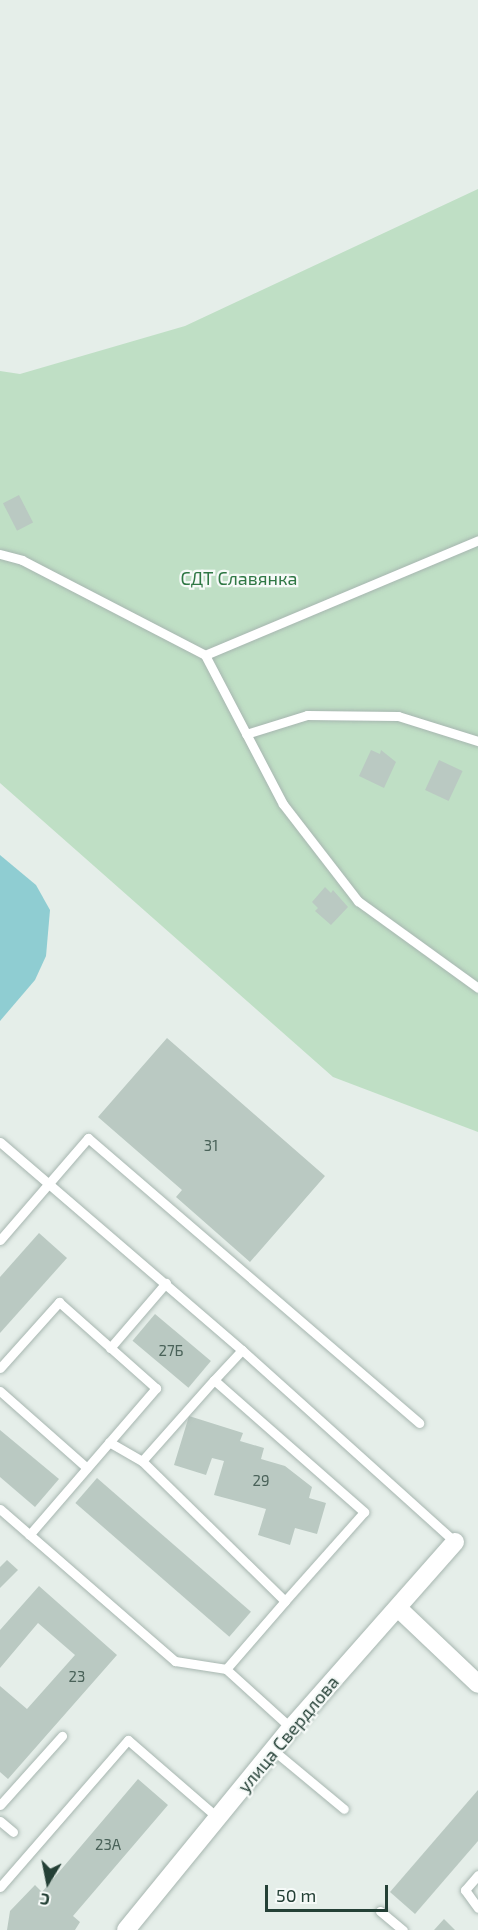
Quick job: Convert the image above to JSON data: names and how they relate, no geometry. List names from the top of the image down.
{
  "streets": {
    "street": ["улица Свердлова"]
  },
  "parks": ["СДТ Славянка"],
  "house_numbers": [
    "31",
    "27Б",
    "29",
    "23",
    "23А"
  ],
  "scale_bar": "50 m",
  "north": "bottom"
}
